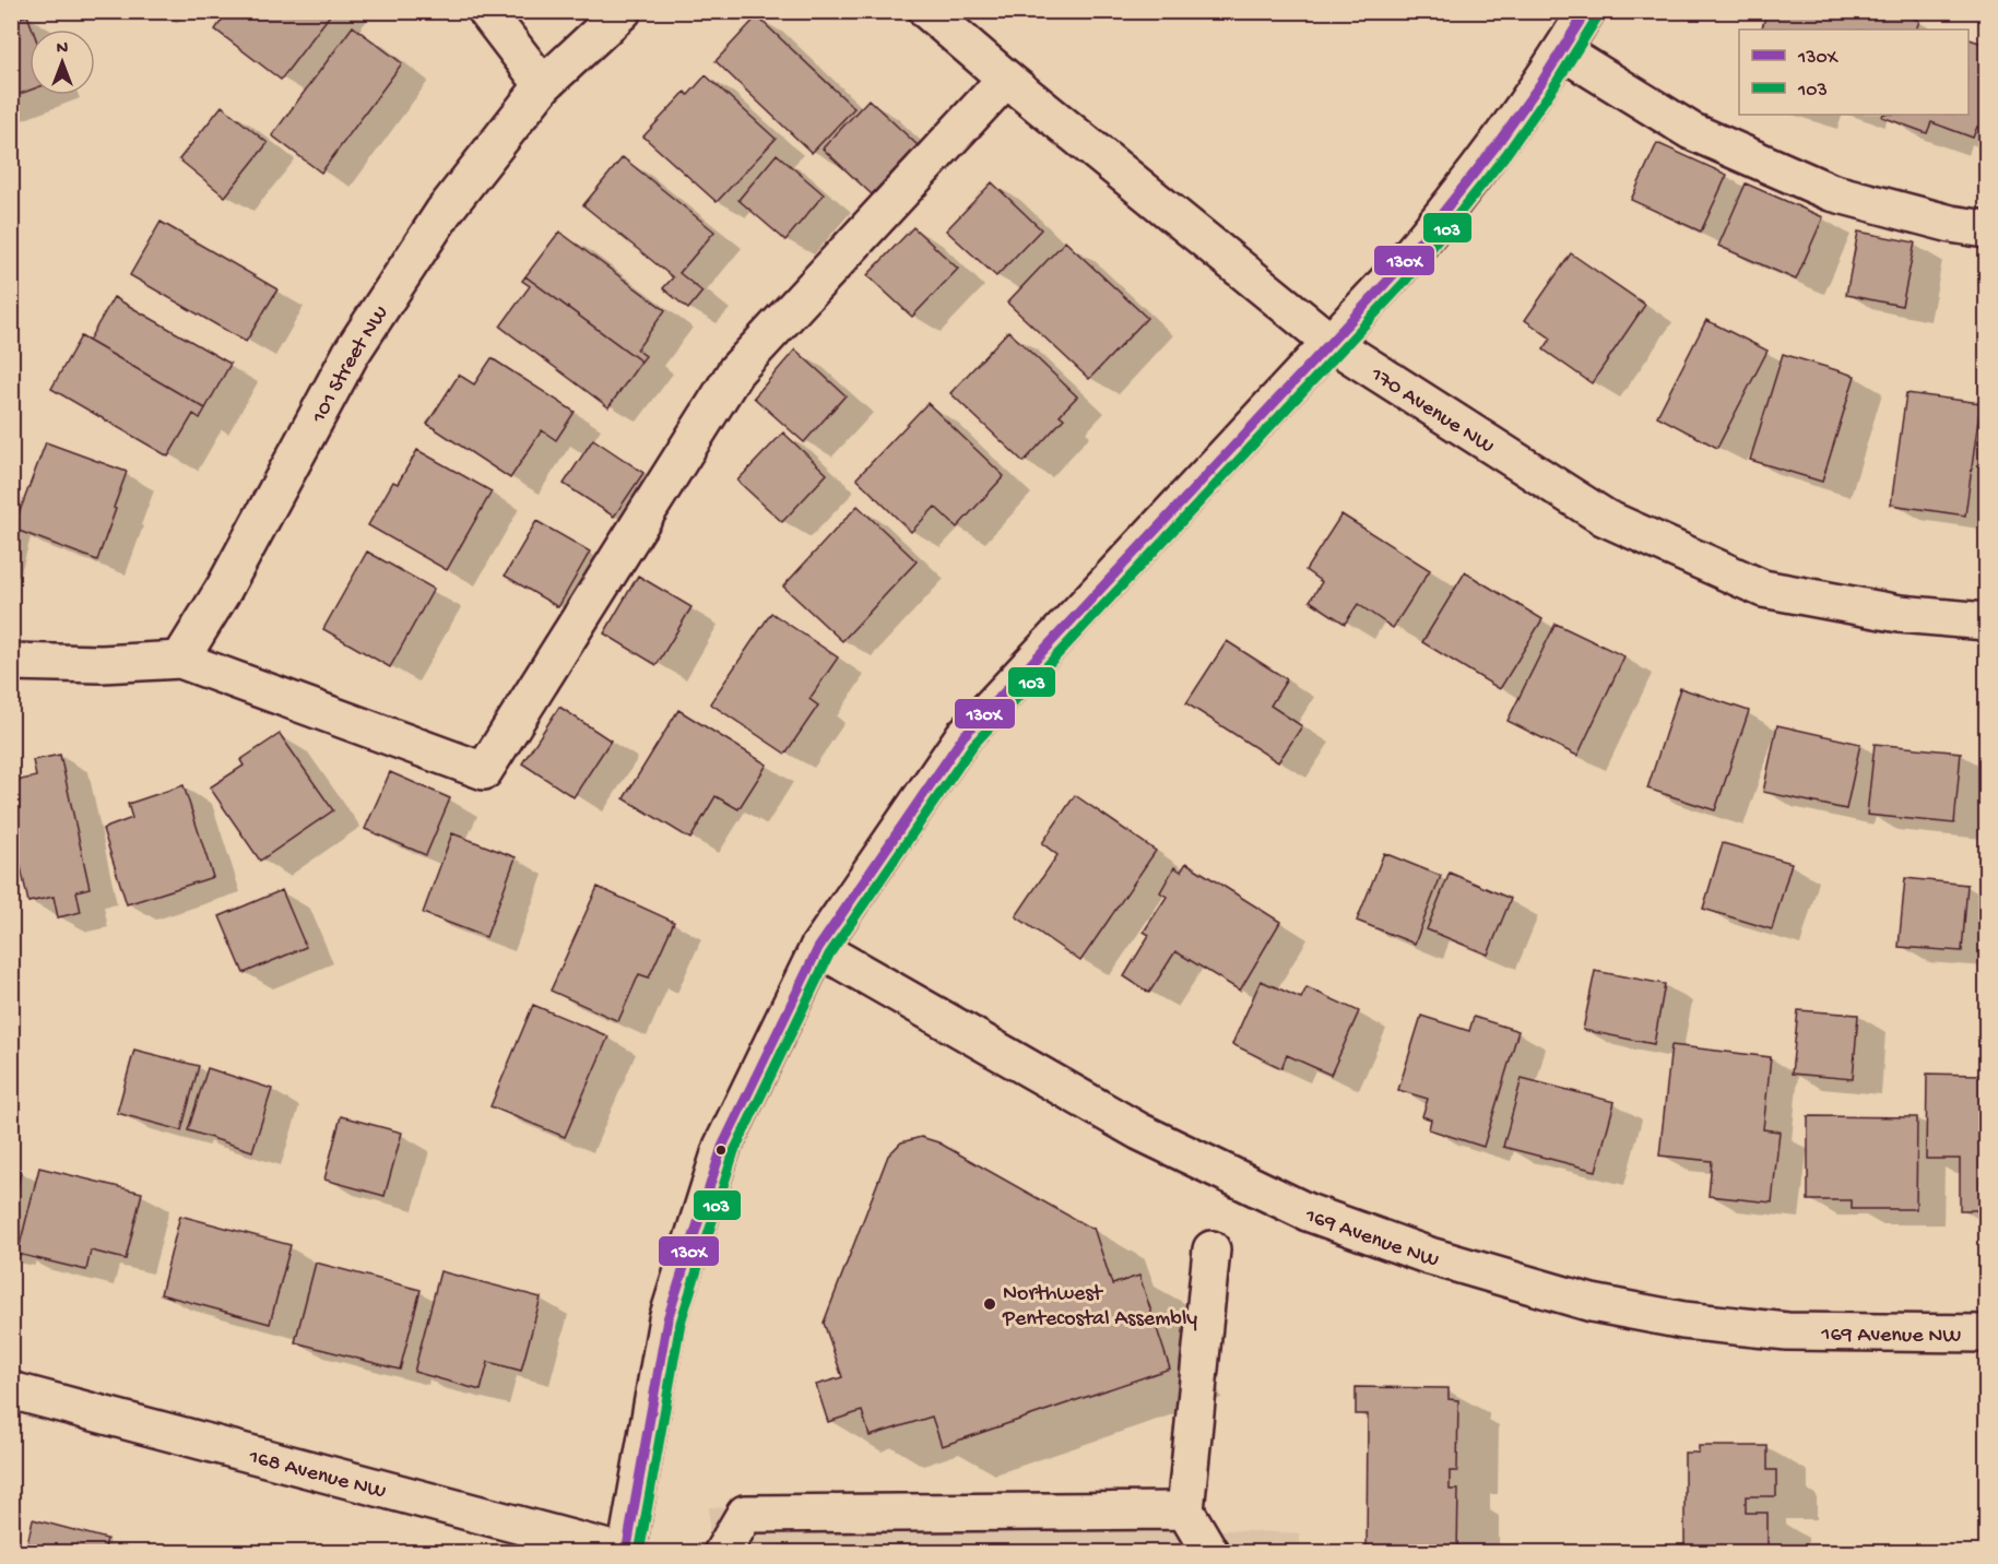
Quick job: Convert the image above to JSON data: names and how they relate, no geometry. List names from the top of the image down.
{
  "streets": {
    "street": [
      "101 Street NW",
      "170 Avenue NW",
      "169 Avenue NW",
      "168 Avenue NW"
    ]
  },
  "places": ["Northwest Pentecostal Assembly"],
  "lines": ["transit line 130X", "transit line 103"],
  "legend": ["130X", "103"],
  "north": "top"
}
